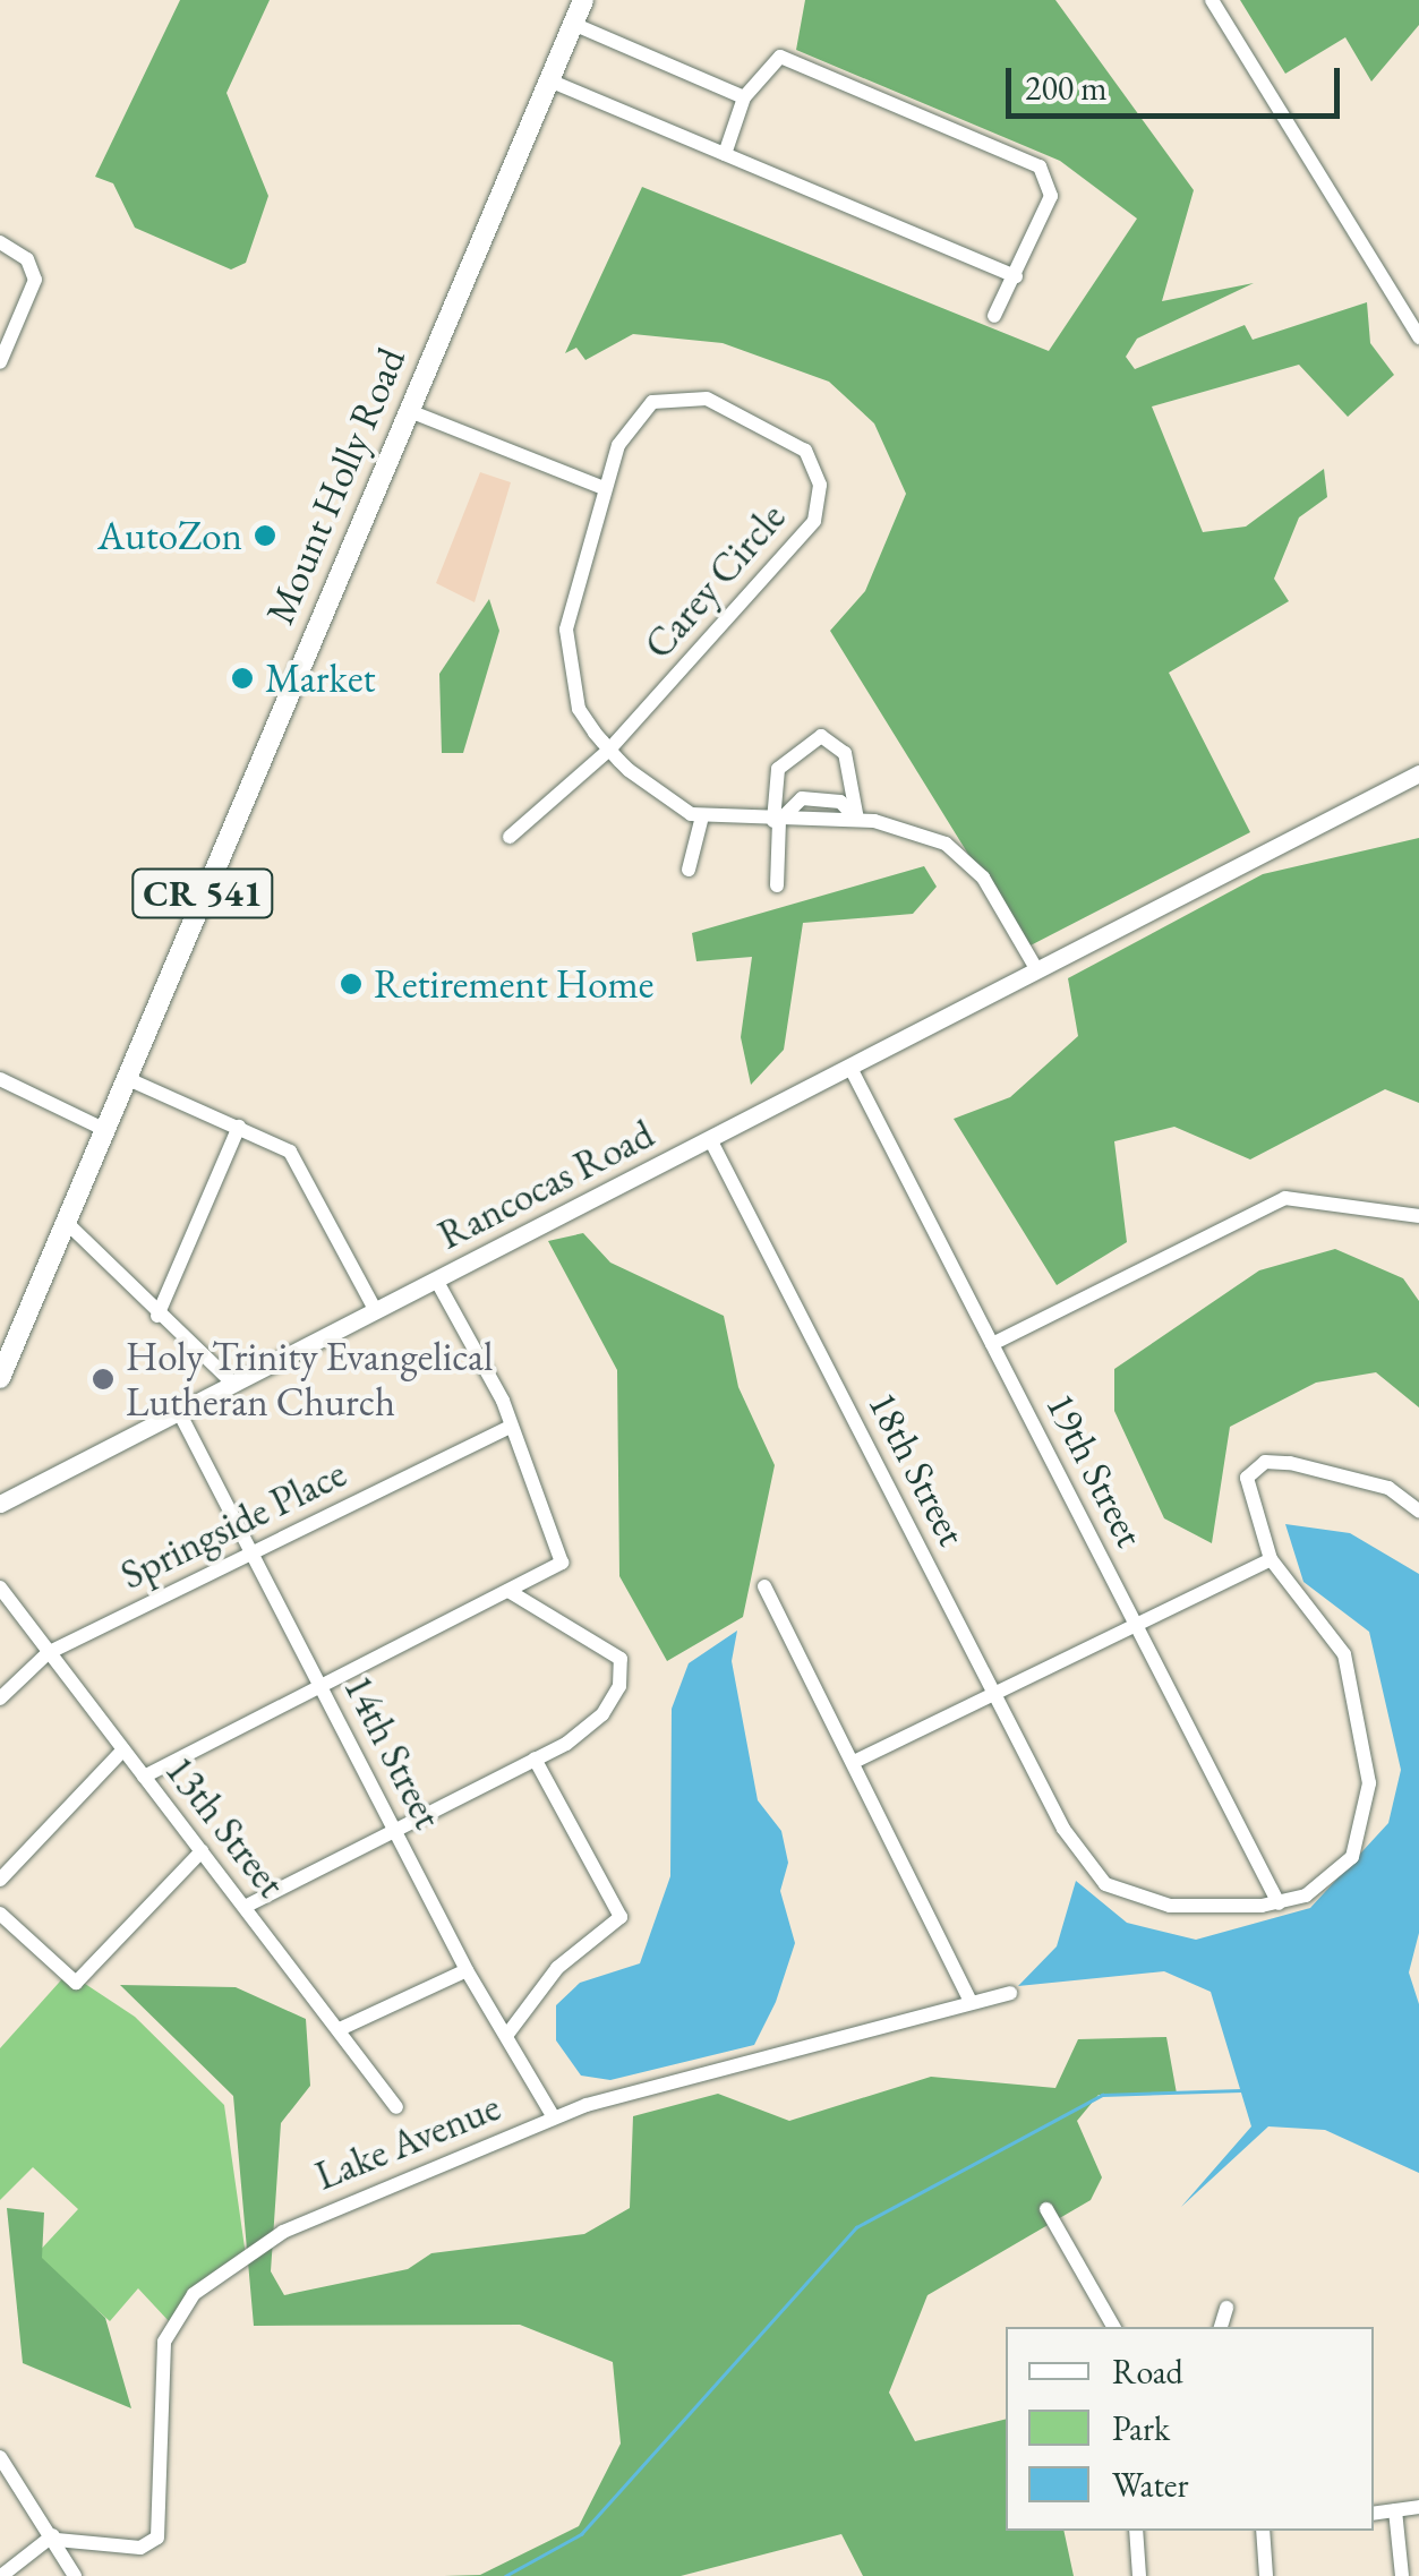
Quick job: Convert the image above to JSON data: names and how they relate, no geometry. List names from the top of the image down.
{
  "streets": {
    "highway": ["Mount Holly Road", "CR 541"],
    "main road": ["Rancocas Road"],
    "street": [
      "Carey Circle",
      "18th Street",
      "19th Street",
      "Springside Place",
      "14th Street",
      "13th Street",
      "Lake Avenue"
    ]
  },
  "crossings": [
    ["Rancocas Road", "18th Street"],
    ["Rancocas Road", "19th Street"],
    ["Rancocas Road", "14th Street"],
    ["18th Street", "19th Street"],
    ["Springside Place", "14th Street"],
    ["Springside Place", "13th Street"],
    ["14th Street", "Lake Avenue"]
  ],
  "places": [
    "AutoZon",
    "Market",
    "Retirement Home",
    "Holy Trinity Evangelical Lutheran Church"
  ],
  "legend": ["Road", "Park", "Water"],
  "scale_bar": "200 m"
}
